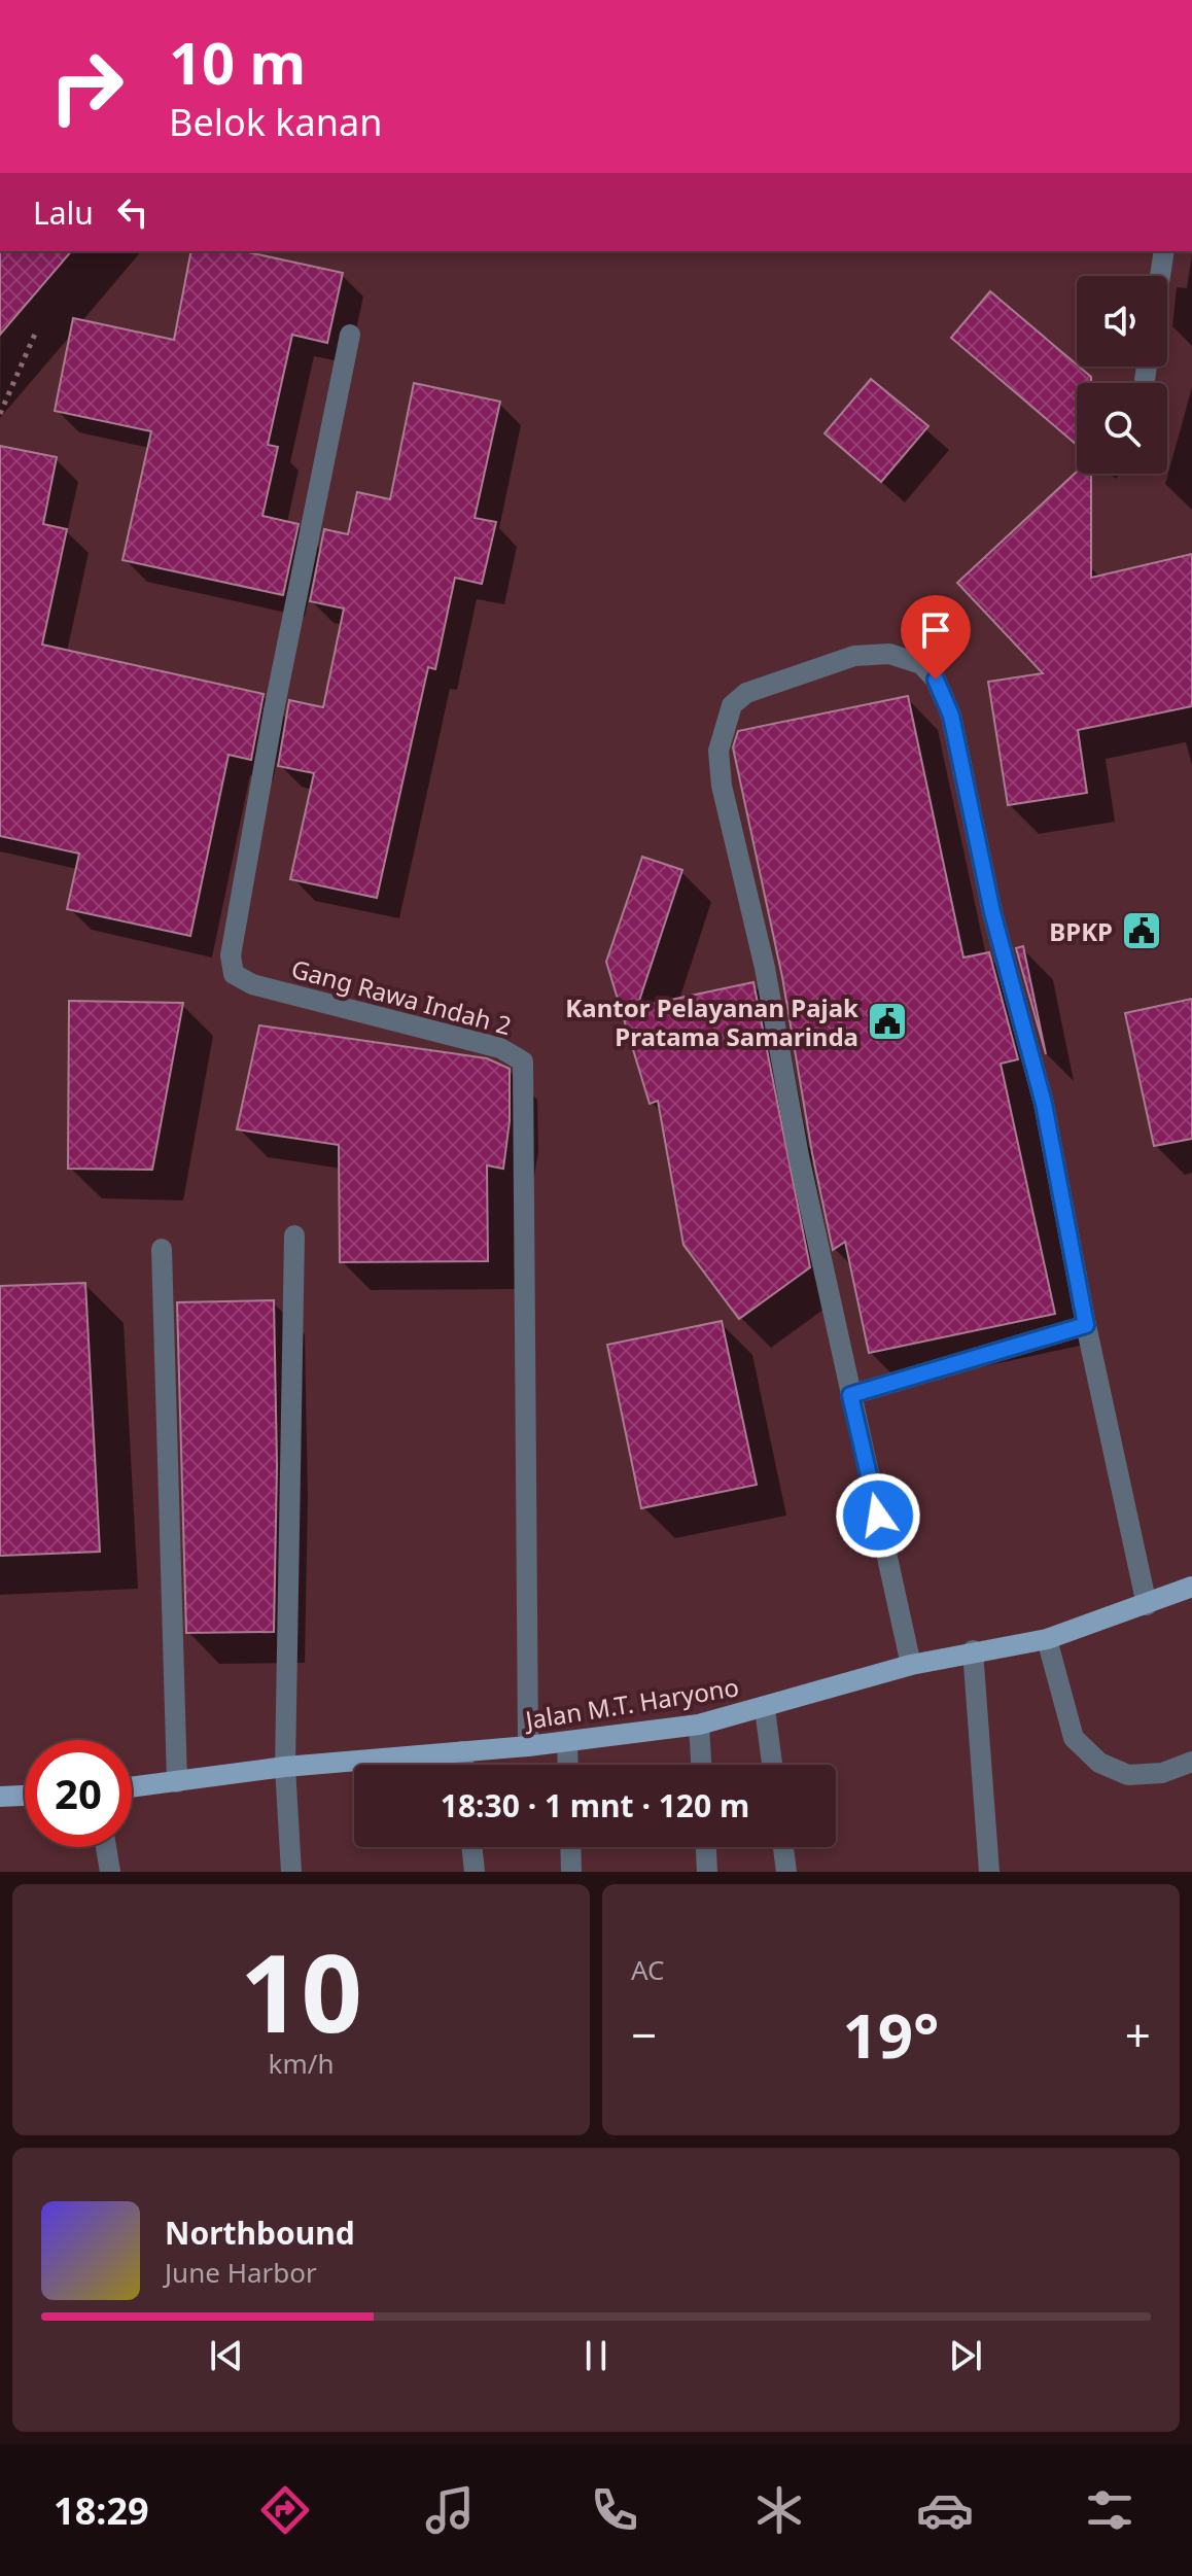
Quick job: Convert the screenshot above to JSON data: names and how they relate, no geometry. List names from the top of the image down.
{
  "streets": {
    "main road": ["Jalan M.T. Haryono"],
    "street": ["Gang Rawa Indah 2"]
  },
  "crossings": [
    ["Gang Rawa Indah 2", "Jalan M.T. Haryono"]
  ],
  "places": {
    "public building": ["BPKP", "Kantor Pelayanan Pajak Pratama Samarinda"]
  },
  "page": {
    "turn": ["10 m", "Belok kanan"],
    "then": "Lalu",
    "limit": "20",
    "trip": "18:30 · 1 mnt · 120 m",
    "tile": [
      ["10", "km/h"],
      "AC"
    ],
    "heat": ["−", "19°", "+"],
    "song": ["Northbound", "June Harbor"],
    "tabs": "18:29"
  }
}
